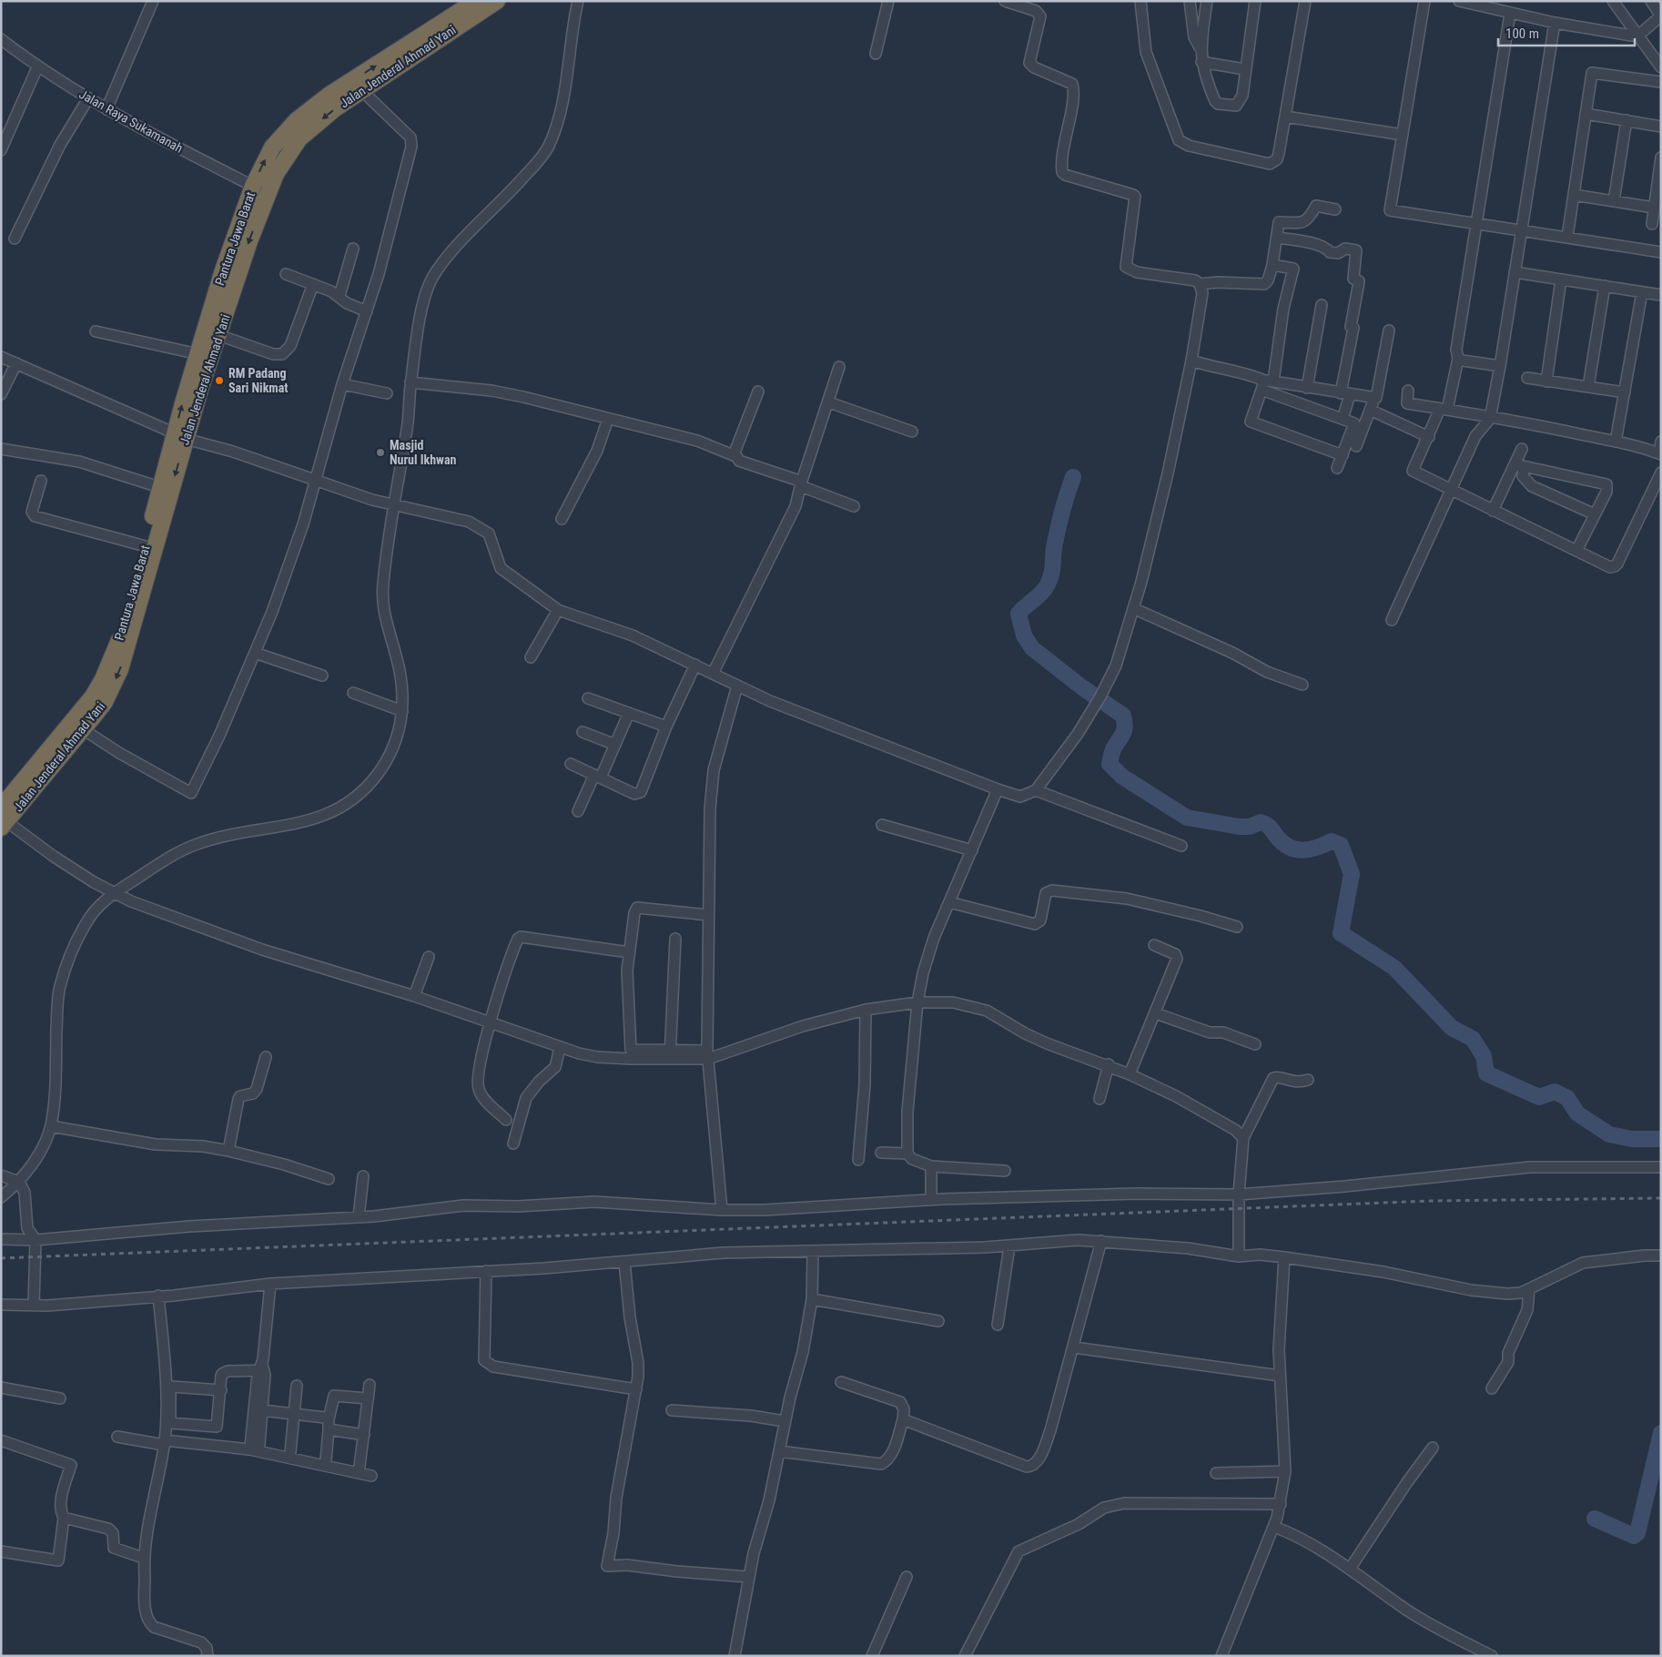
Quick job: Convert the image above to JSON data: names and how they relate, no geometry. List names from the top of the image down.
{
  "streets": {
    "highway": ["Jalan Jenderal Ahmad Yani", "Pantura Jawa Barat"],
    "street": ["Jalan Raya Sukamanah"]
  },
  "crossings": [
    ["Jalan Jenderal Ahmad Yani", "Jalan Raya Sukamanah"],
    ["Jalan Jenderal Ahmad Yani", "Pantura Jawa Barat"],
    ["Jalan Raya Sukamanah", "Pantura Jawa Barat"]
  ],
  "one_way": ["Jalan Jenderal Ahmad Yani", "Pantura Jawa Barat"],
  "places": ["RM Padang Sari Nikmat", "Masjid Nurul Ikhwan"],
  "scale_bar": "100 m"
}
